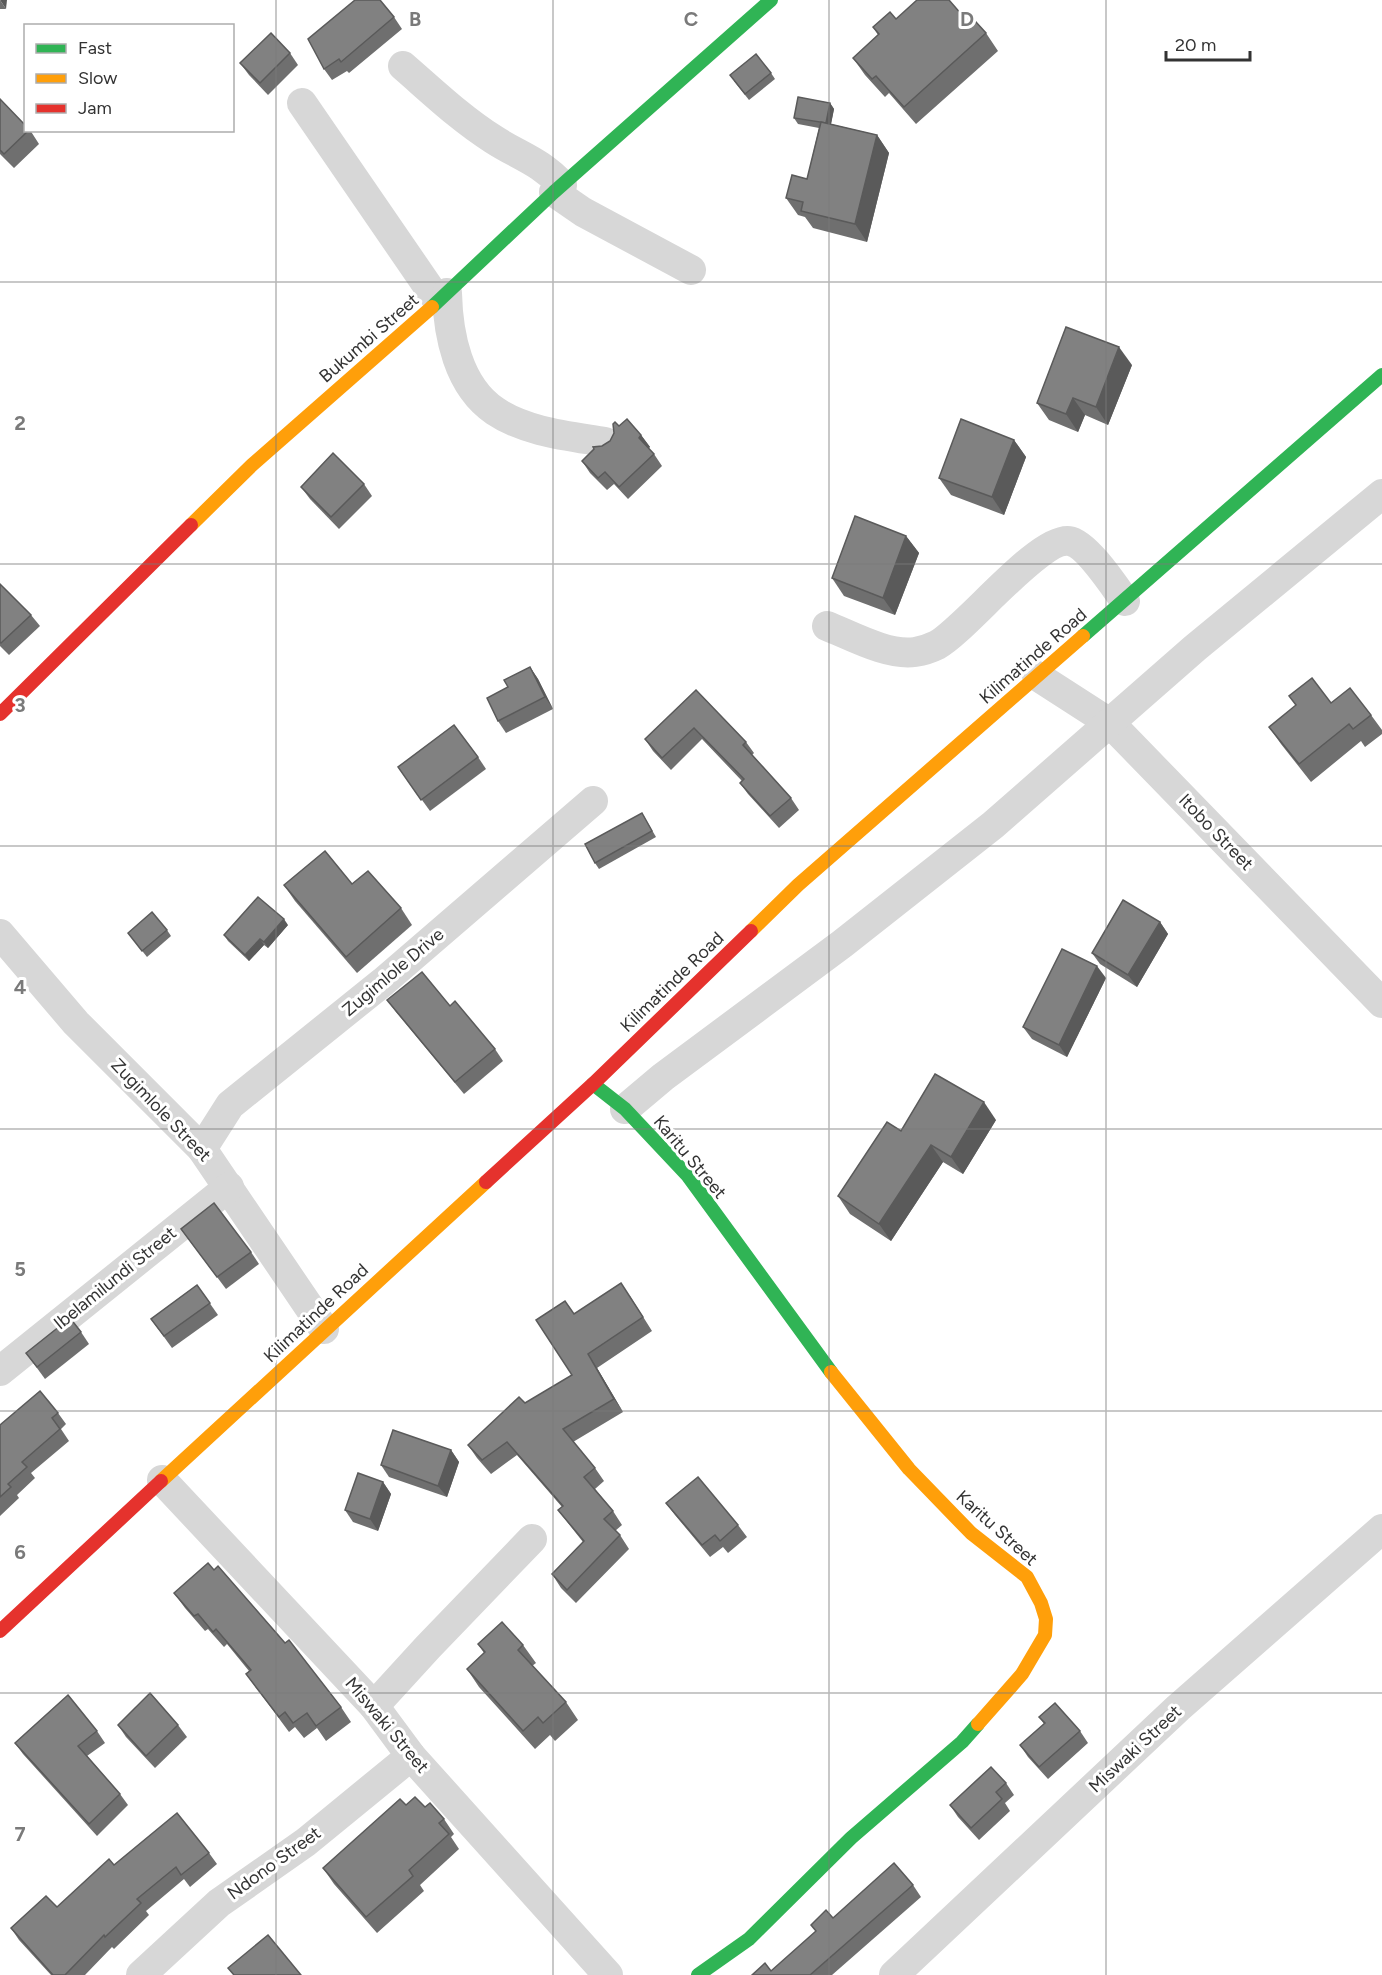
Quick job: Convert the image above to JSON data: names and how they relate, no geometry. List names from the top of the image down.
{
  "streets": {
    "street": [
      "Bukumbi Street",
      "Kilimatinde Road",
      "Itobo Street",
      "Zugimlole Drive",
      "Zugimlole Street",
      "Karitu Street",
      "Ibelamilundi Street",
      "Miswaki Street",
      "Ndono Street"
    ]
  },
  "crossings": [
    ["Kilimatinde Road", "Itobo Street"],
    ["Kilimatinde Road", "Zugimlole Street"],
    ["Kilimatinde Road", "Karitu Street"],
    ["Kilimatinde Road", "Miswaki Street"],
    ["Zugimlole Drive", "Zugimlole Street"],
    ["Zugimlole Street", "Ibelamilundi Street"],
    ["Miswaki Street", "Ndono Street"]
  ],
  "legend": ["Fast", "Slow", "Jam"],
  "scale_bar": "20 m",
  "grid": {
    "columns": ["B", "C", "D"],
    "rows": [
      "2",
      "3",
      "4",
      "5",
      "6",
      "7"
    ]
  }
}
